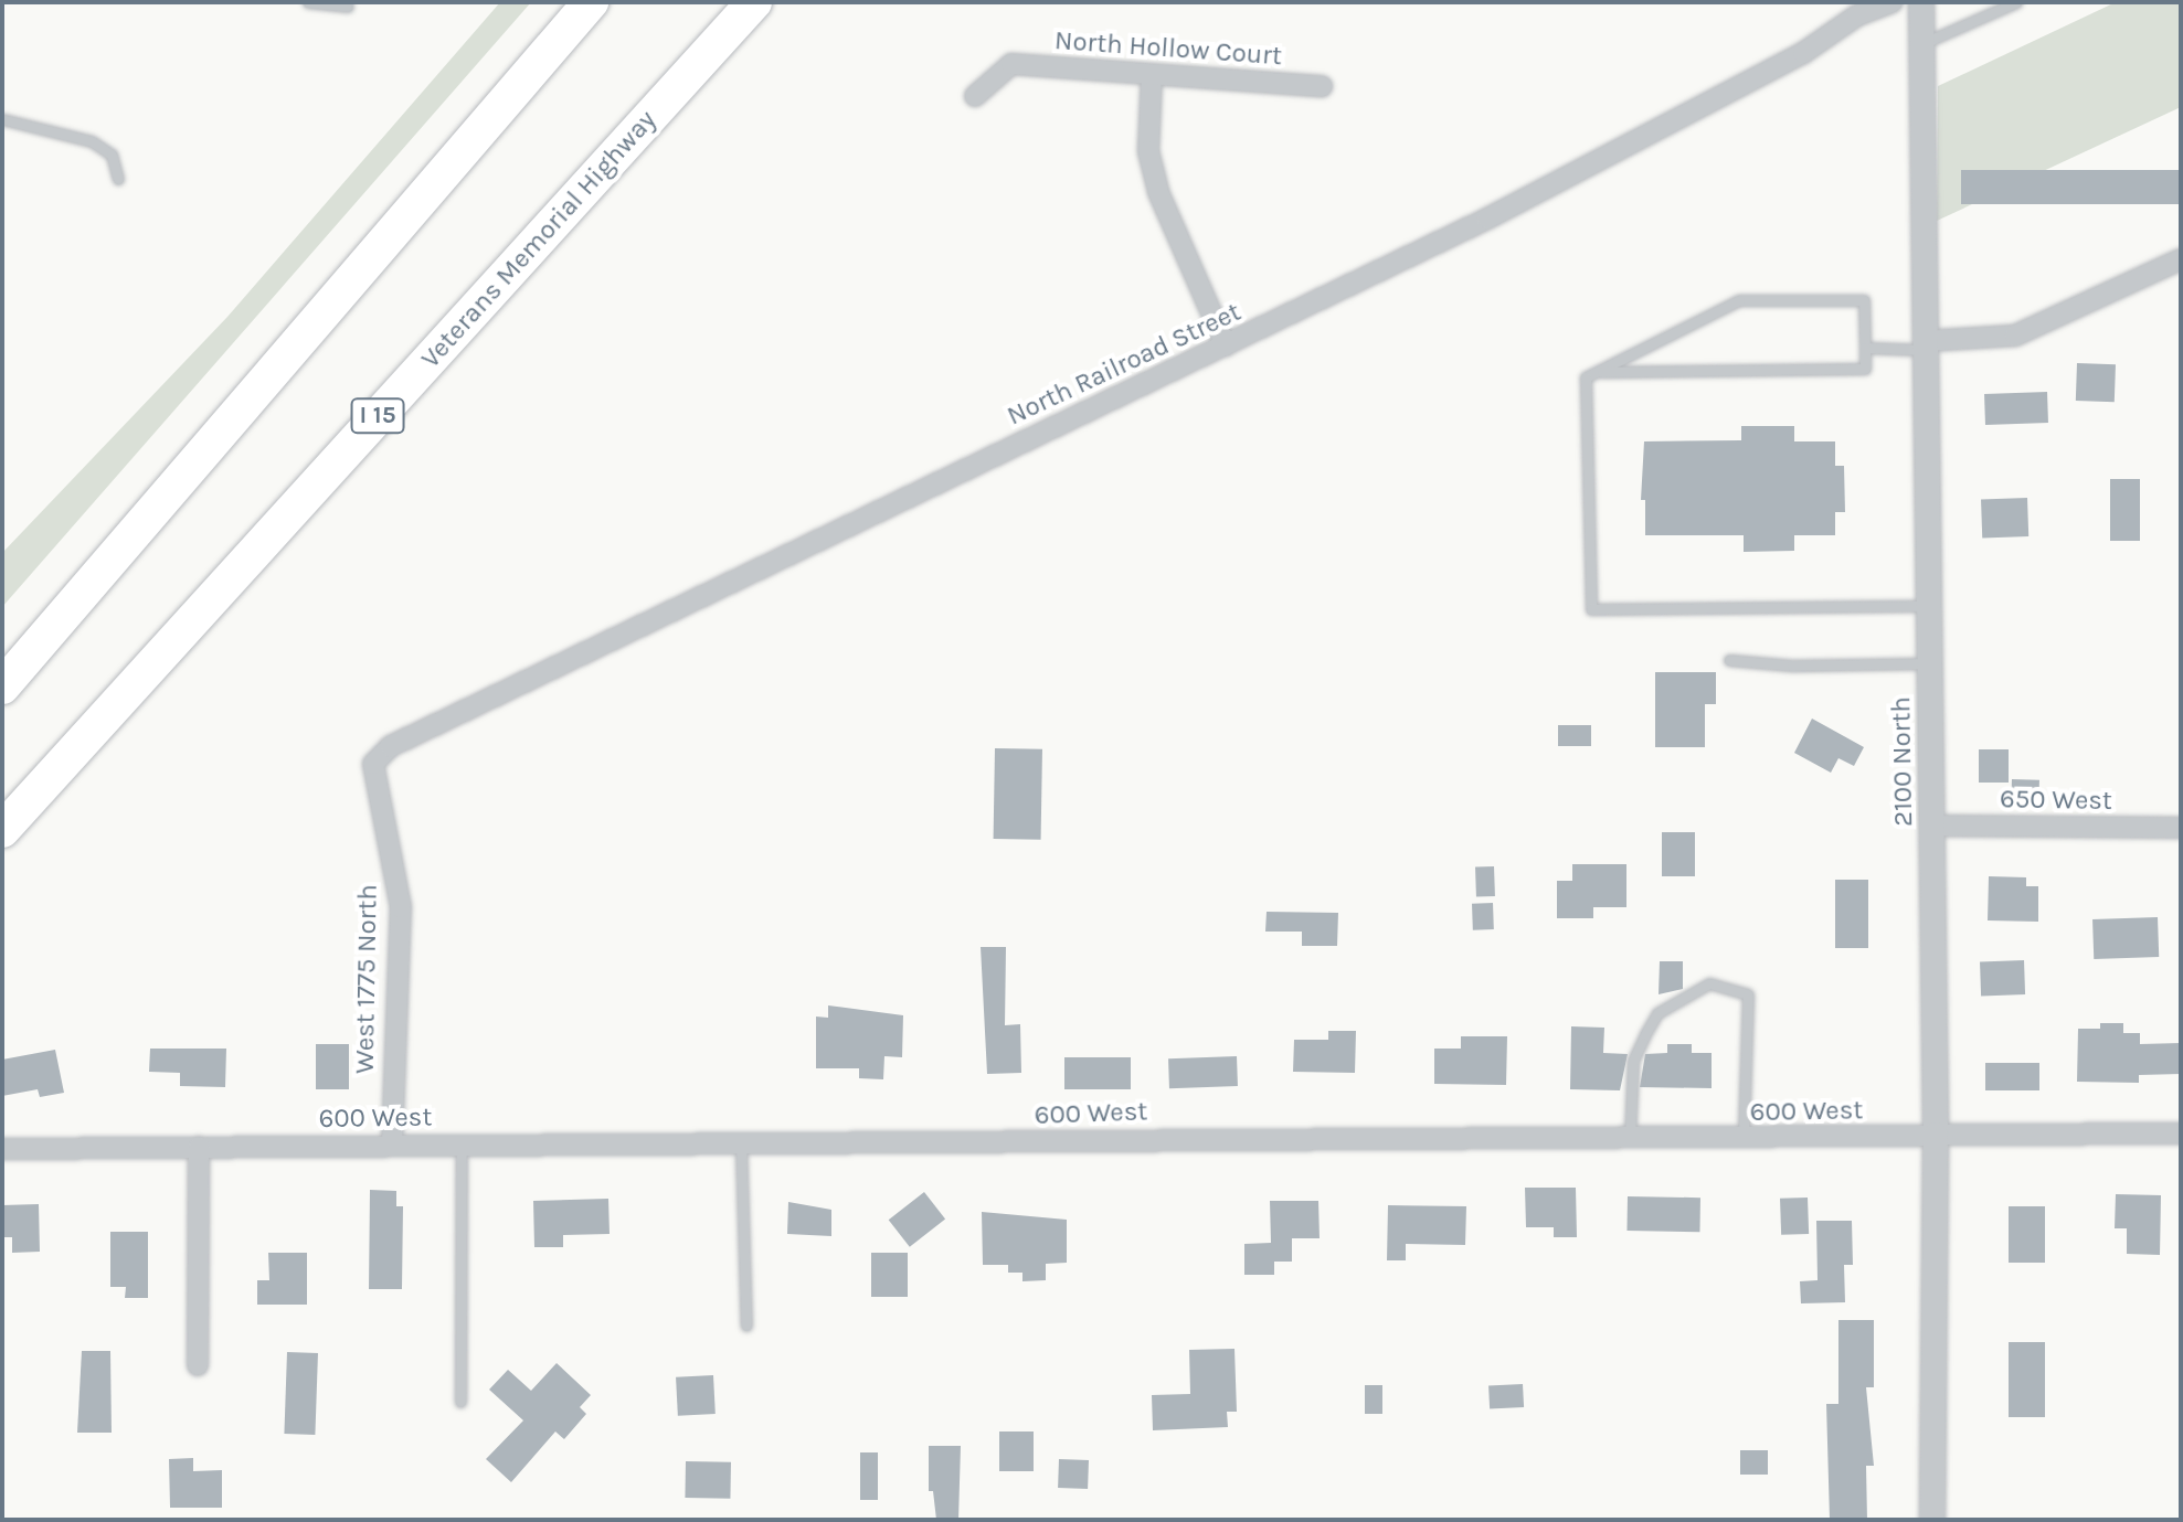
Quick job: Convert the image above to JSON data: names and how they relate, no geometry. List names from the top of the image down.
{
  "streets": {
    "highway": ["Veterans Memorial Highway", "I 15"],
    "street": [
      "North Hollow Court",
      "North Railroad Street",
      "2100 North",
      "650 West",
      "West 1775 North",
      "600 West"
    ]
  },
  "crossings": [
    ["North Railroad Street", "West 1775 North"],
    ["2100 North", "650 West"],
    ["2100 North", "600 West"],
    ["West 1775 North", "600 West"]
  ]
}
